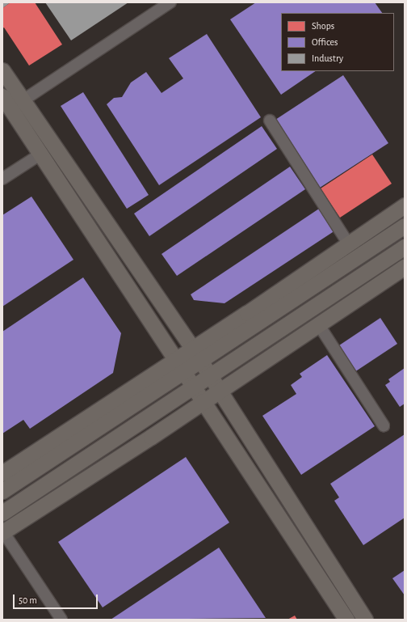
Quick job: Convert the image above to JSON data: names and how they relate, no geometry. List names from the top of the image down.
{
  "legend": ["Shops", "Offices", "Industry"],
  "scale_bar": "50 m"
}
